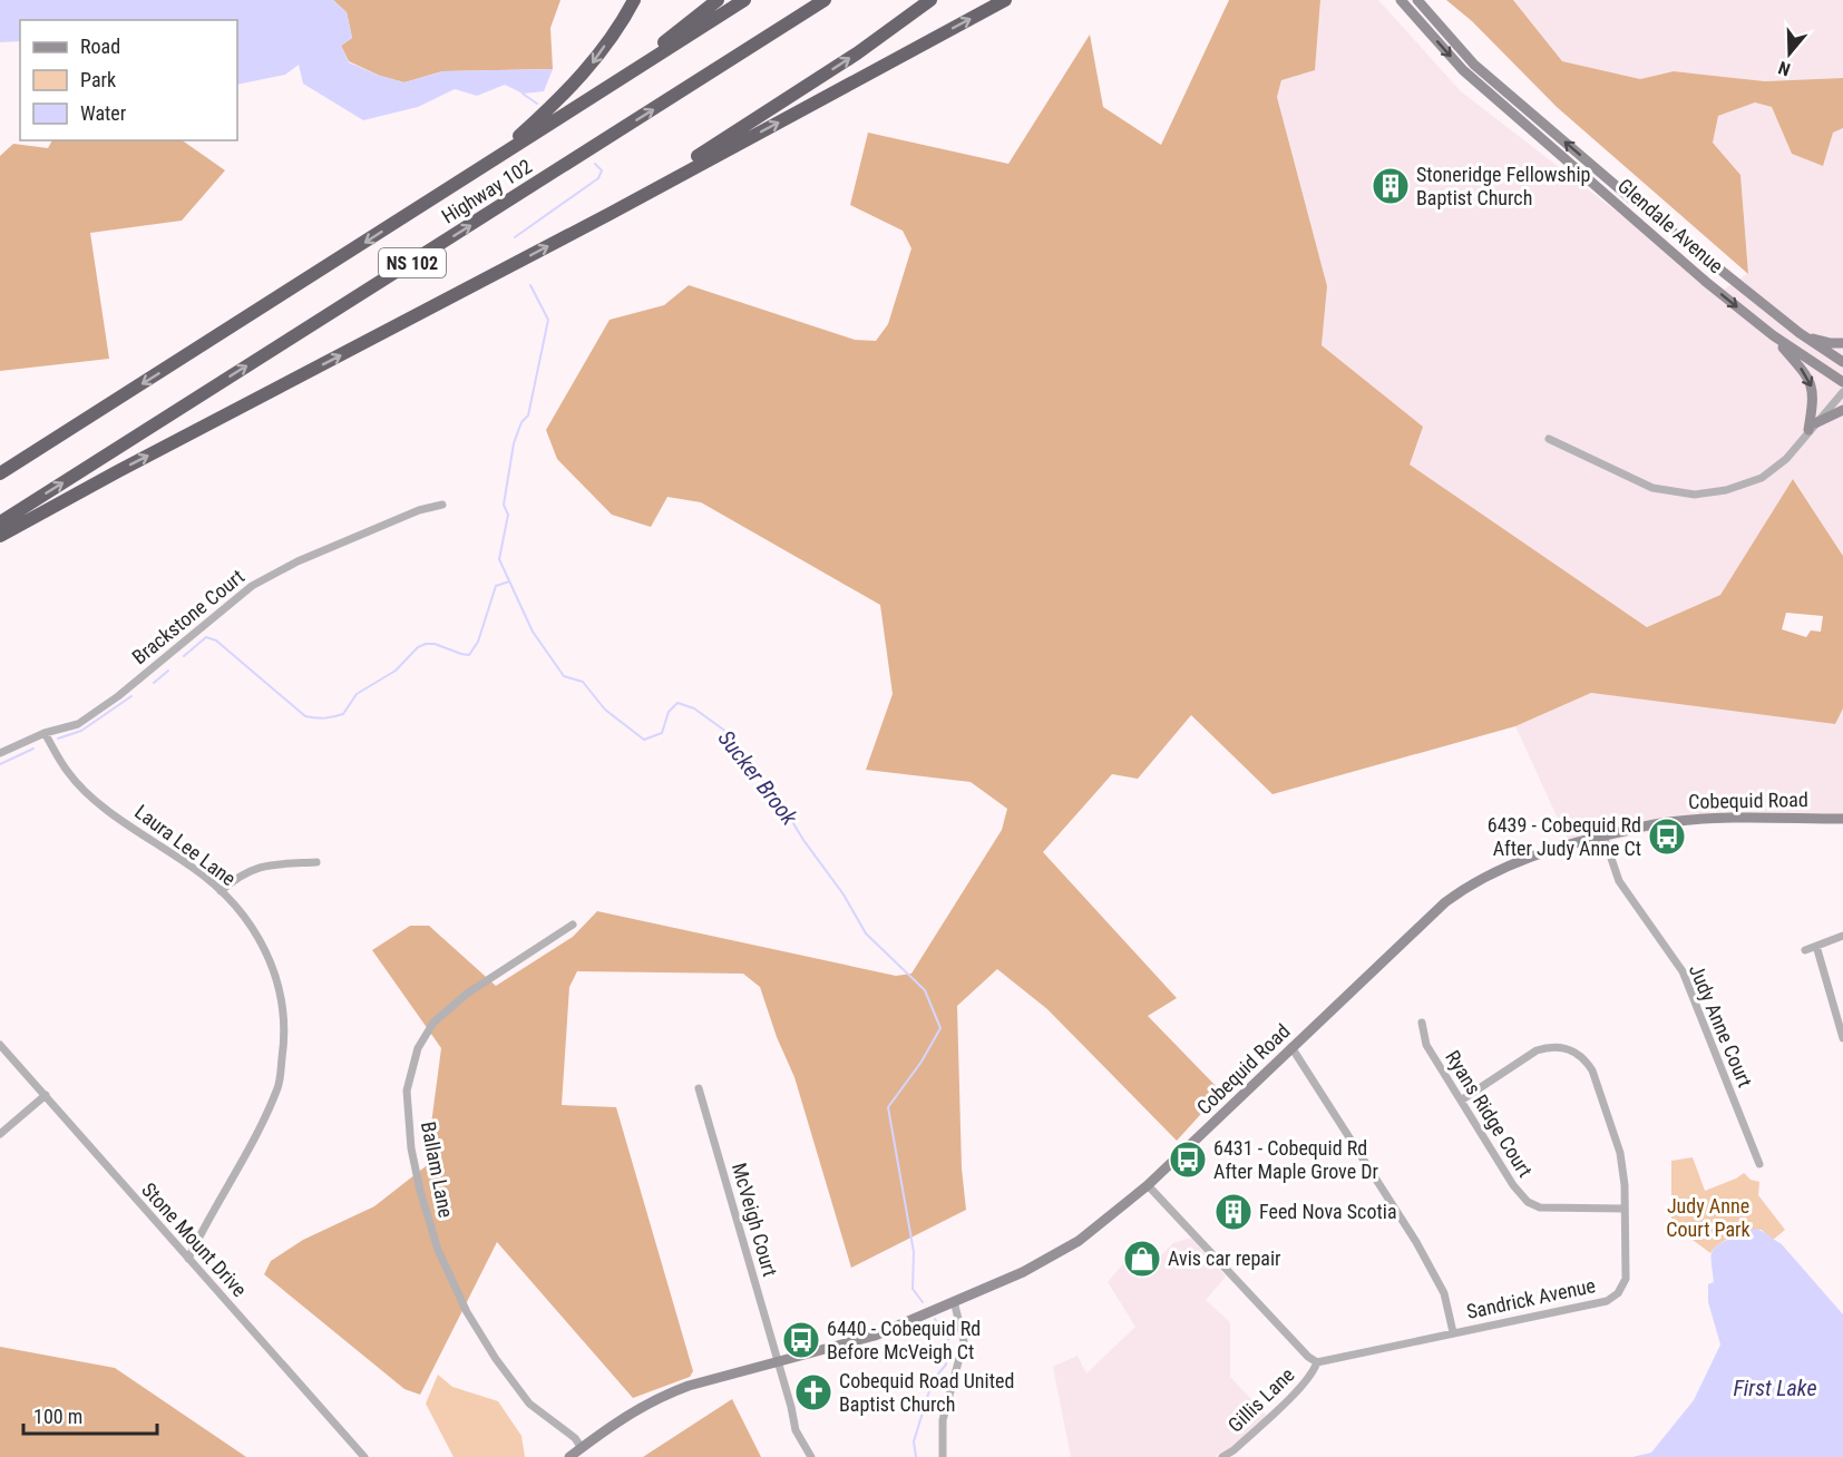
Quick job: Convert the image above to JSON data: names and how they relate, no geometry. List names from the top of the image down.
{
  "streets": {
    "highway": ["Highway 102", "NS 102"],
    "main road": ["Glendale Avenue", "Cobequid Road"],
    "street": [
      "Brackstone Court",
      "Laura Lee Lane",
      "Judy Anne Court",
      "Ryans Ridge Court",
      "Ballam Lane",
      "McVeigh Court",
      "Stone Mount Drive",
      "Sandrick Avenue",
      "Gillis Lane"
    ]
  },
  "crossings": [
    ["Brackstone Court", "Laura Lee Lane"],
    ["Cobequid Road", "Judy Anne Court"],
    ["Cobequid Road", "Ballam Lane"],
    ["Cobequid Road", "McVeigh Court"],
    ["Laura Lee Lane", "Stone Mount Drive"],
    ["Ryans Ridge Court", "Sandrick Avenue"],
    ["Sandrick Avenue", "Gillis Lane"]
  ],
  "water": ["Sucker Brook", "First Lake"],
  "parks": ["Judy Anne Court Park"],
  "places": {
    "building": ["Stoneridge Fellowship Baptist Church", "Feed Nova Scotia"],
    "bus stop": ["6439 - Cobequid Rd After Judy Anne Ct", "6431 - Cobequid Rd After Maple Grove Dr", "6440 - Cobequid Rd Before McVeigh Ct"],
    "shop": ["Avis car repair"],
    "church": ["Cobequid Road United Baptist Church"]
  },
  "legend": ["Road", "Park", "Water"],
  "scale_bar": "100 m",
  "north": "bottom"
}
